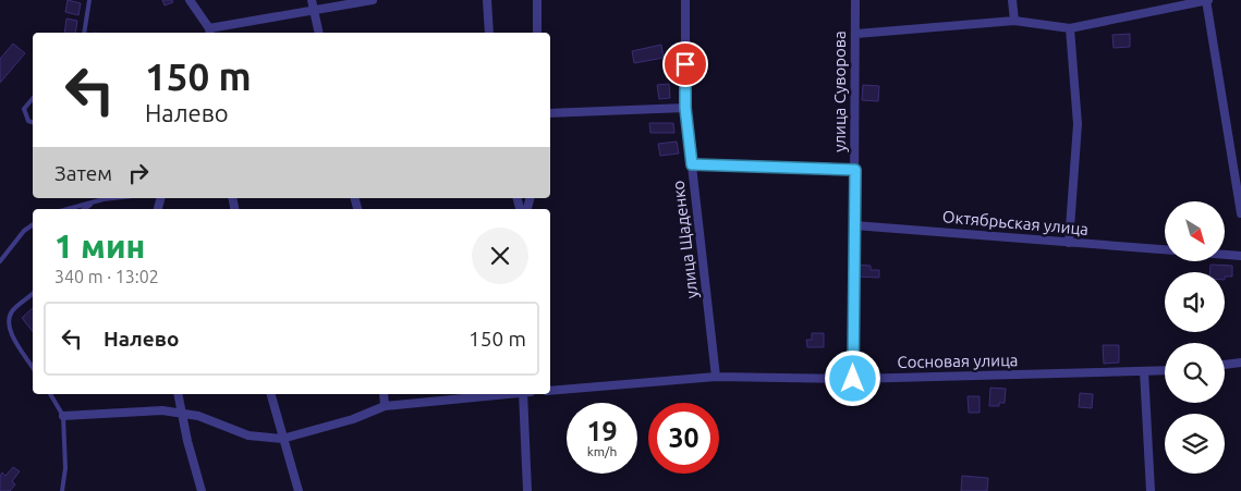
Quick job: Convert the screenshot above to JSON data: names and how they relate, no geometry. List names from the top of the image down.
{
  "streets": {
    "street": [
      "улица Суворова",
      "Октябрьская улица",
      "улица Щаденко",
      "Сосновая улица"
    ]
  },
  "crossings": [
    ["улица Суворова", "Октябрьская улица"],
    ["улица Суворова", "Сосновая улица"],
    ["улица Щаденко", "Сосновая улица"]
  ],
  "north": "bottom right",
  "page": {
    "turn": ["150 m", "Налево"],
    "then": "Затем",
    "heading": ["1 мин", "340 m · 13:02"],
    "list": [
      {
        "name": "Налево",
        "value": "150 m"
      }
    ],
    "speed": "19 km/h",
    "limit": "30"
  }
}
